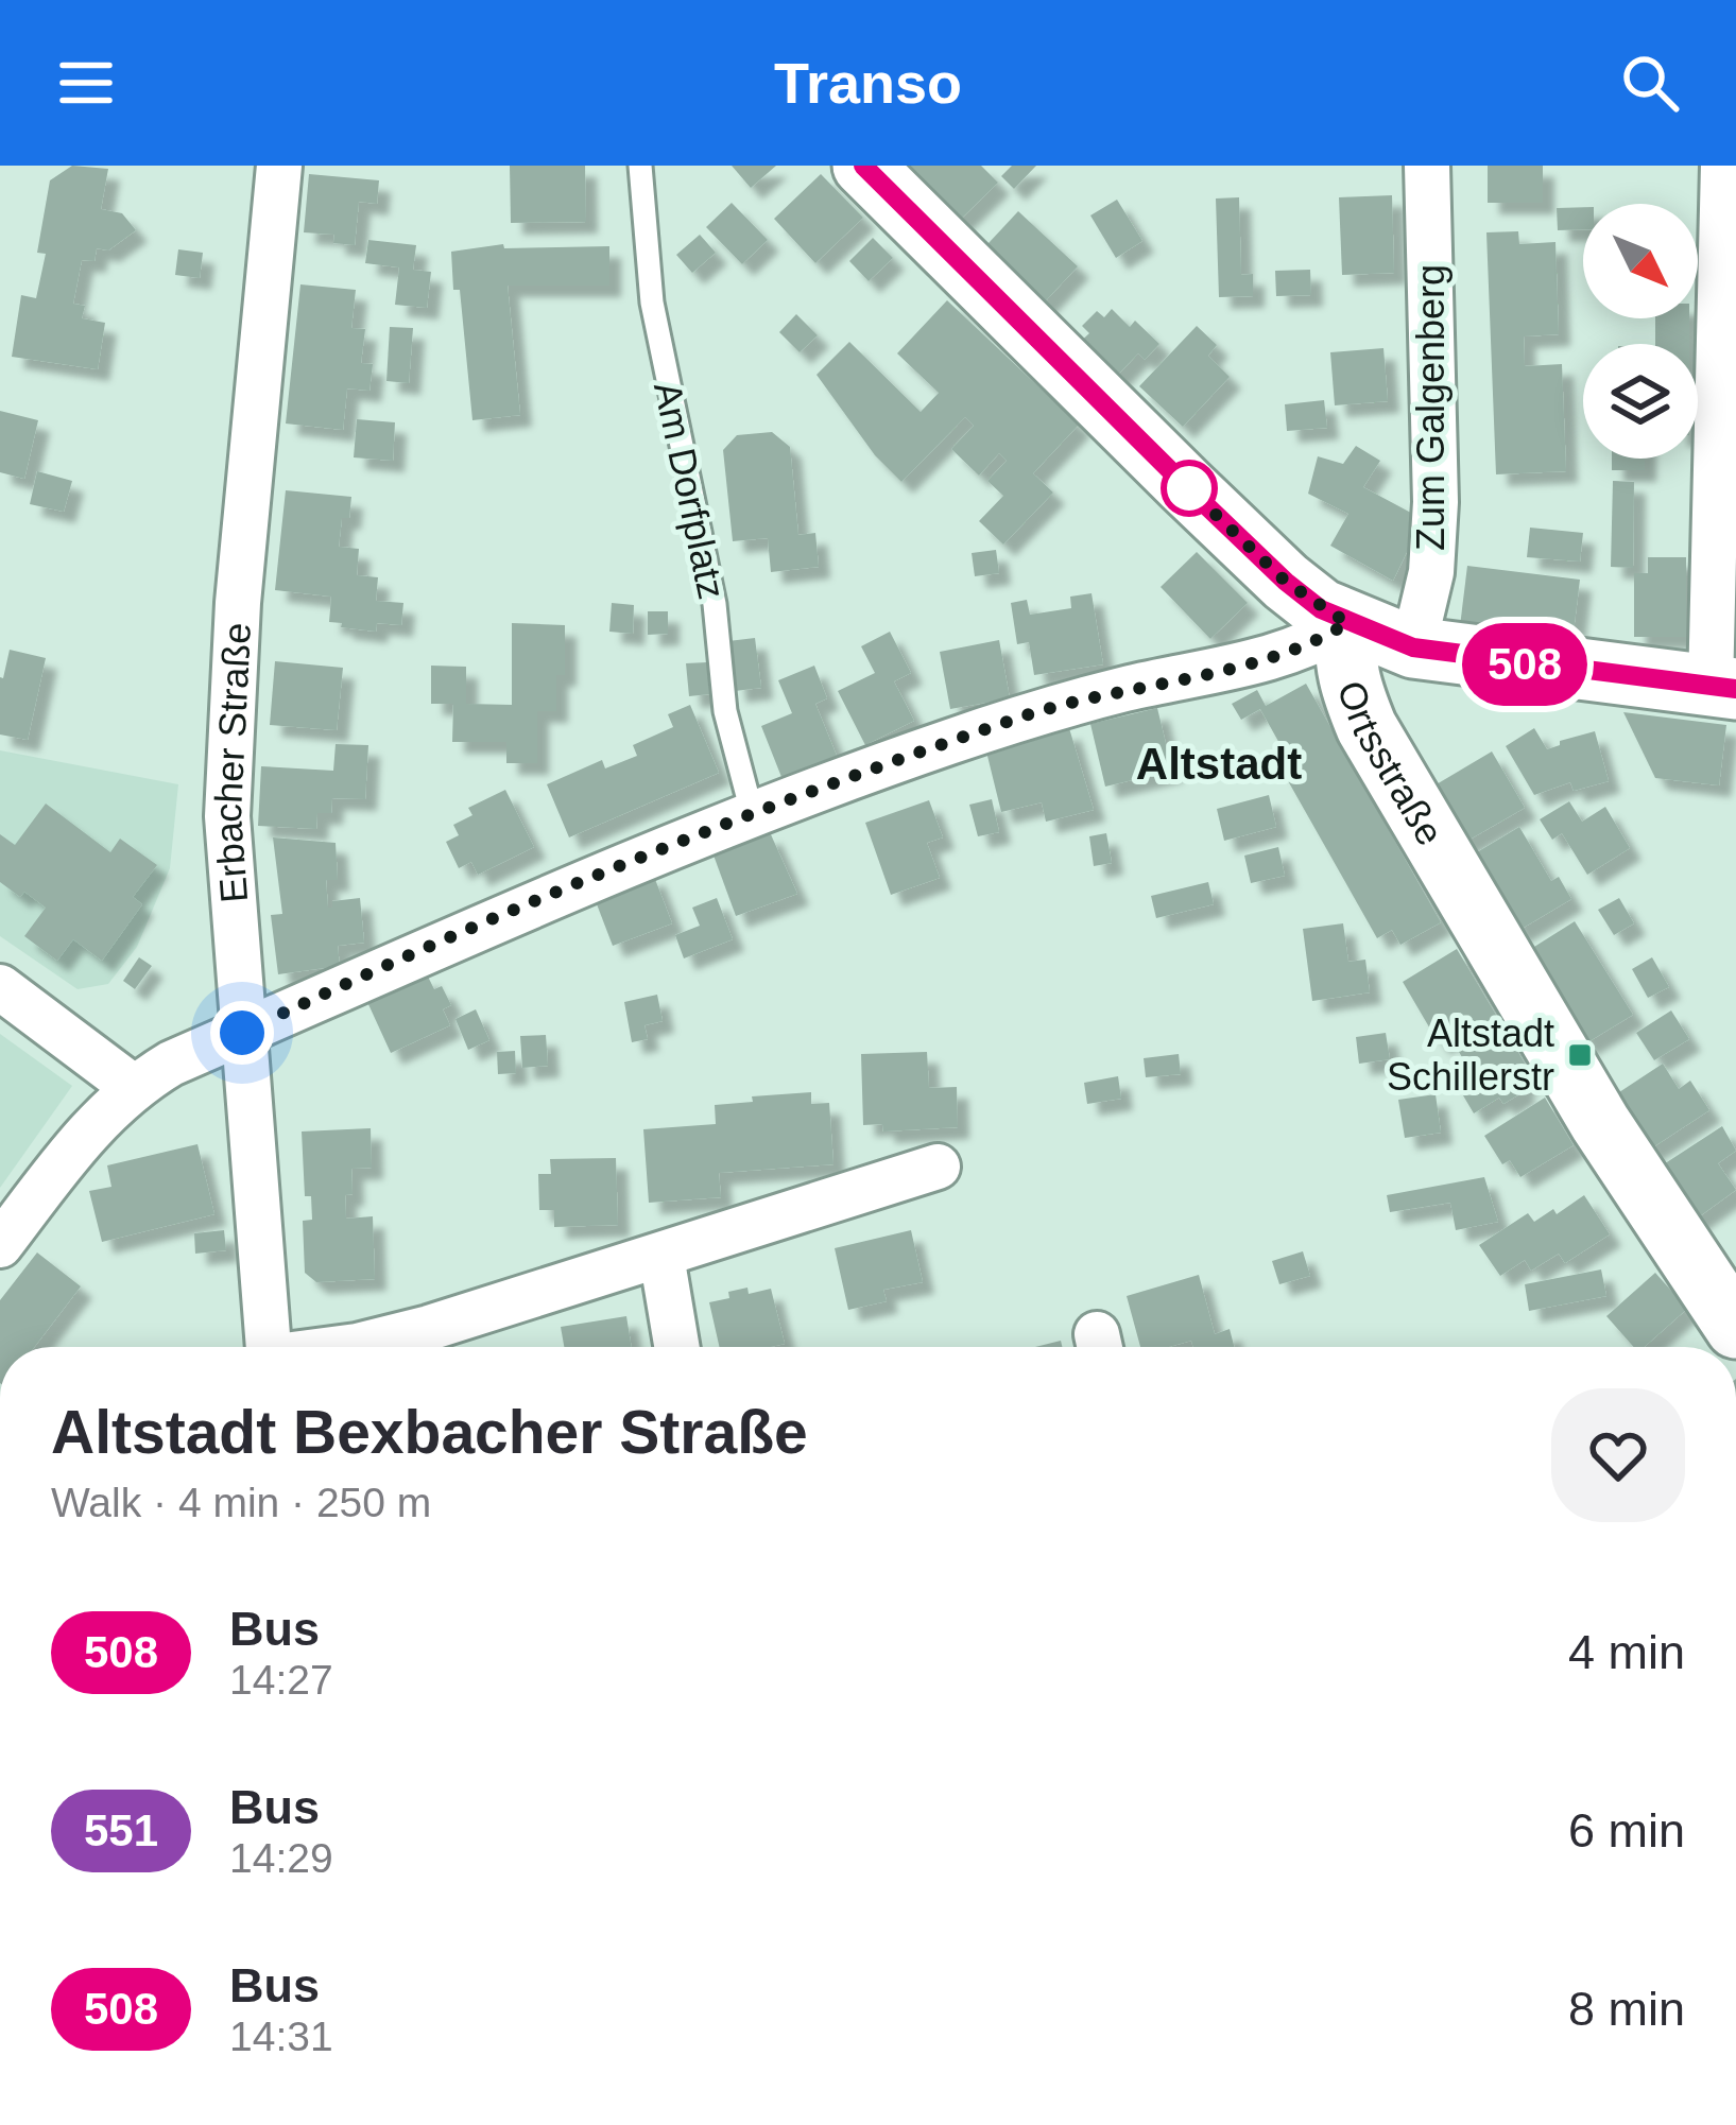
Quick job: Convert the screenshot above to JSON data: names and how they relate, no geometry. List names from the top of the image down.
{
  "streets": {
    "main road": ["Ortsstraße"],
    "street": ["Zum Galgenberg", "Erbacher Straße"],
    "lane": ["Am Dorfplatz"]
  },
  "districts": ["Altstadt"],
  "places": {
    "transit": ["Altstadt Schillerstr"]
  },
  "lines": ["bus line 508"],
  "north": "bottom right",
  "page": {
    "header": "Transo",
    "on_map": "508",
    "heading": ["Altstadt Bexbacher Straße", "Walk · 4 min · 250 m"],
    "list": [
      {
        "mark": "508",
        "name": "Bus",
        "note": "14:27",
        "value": "4 min"
      },
      {
        "mark": "551",
        "name": "Bus",
        "note": "14:29",
        "value": "6 min"
      },
      {
        "mark": "508",
        "name": "Bus",
        "note": "14:31",
        "value": "8 min"
      }
    ]
  }
}
